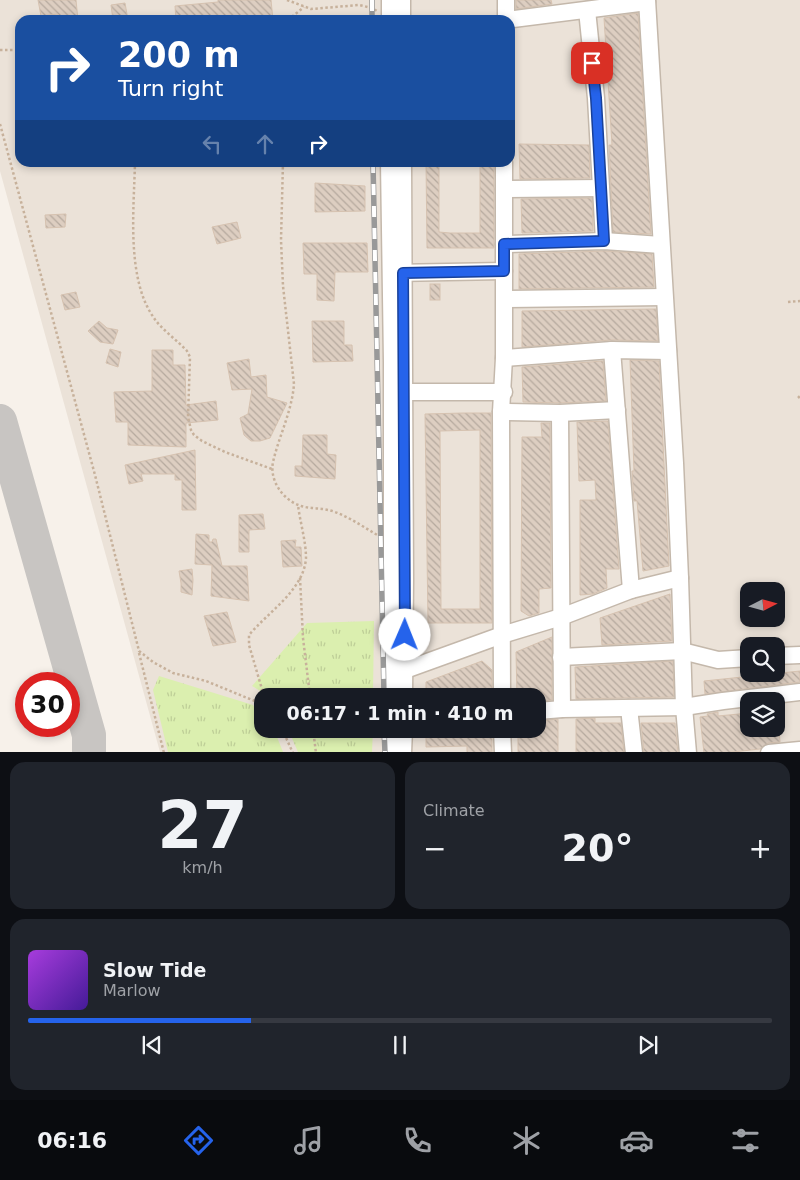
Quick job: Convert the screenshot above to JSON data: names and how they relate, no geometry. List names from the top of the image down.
{
  "north": "right",
  "page": {
    "turn": ["200 m", "Turn right"],
    "limit": "30",
    "trip": "06:17 · 1 min · 410 m",
    "tile": [
      ["27", "km/h"],
      "Climate"
    ],
    "heat": ["−", "20°", "+"],
    "song": ["Slow Tide", "Marlow"],
    "tabs": "06:16"
  }
}
